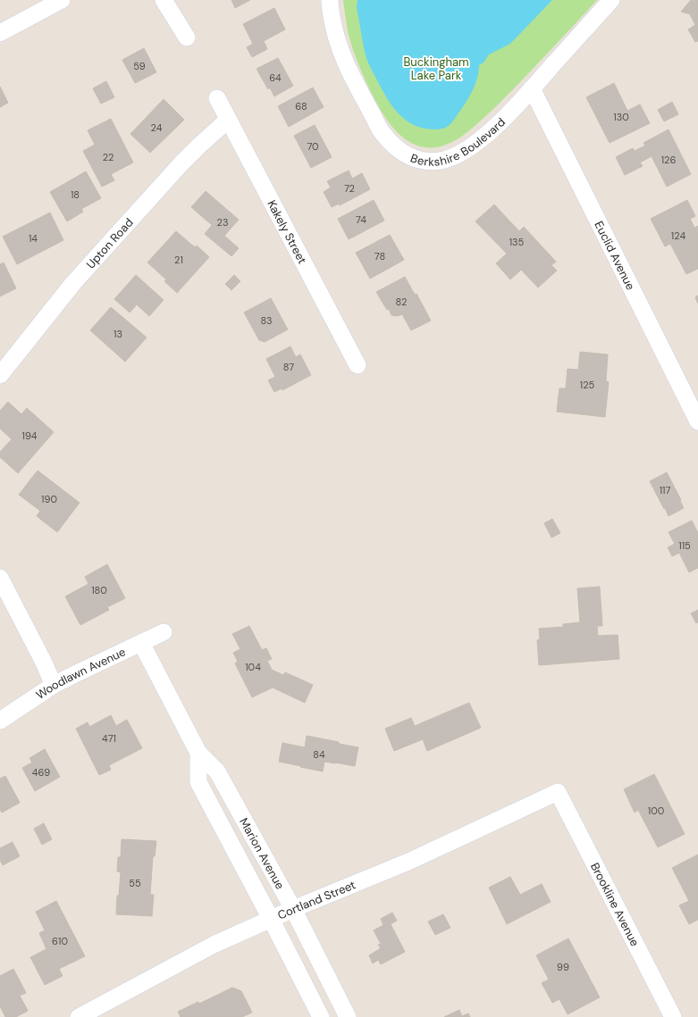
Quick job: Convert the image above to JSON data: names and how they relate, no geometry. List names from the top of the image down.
{
  "streets": {
    "street": [
      "Berkshire Boulevard",
      "Kakely Street",
      "Upton Road",
      "Euclid Avenue",
      "Woodlawn Avenue",
      "Marion Avenue",
      "Cortland Street",
      "Brookline Avenue"
    ]
  },
  "crossings": [
    ["Berkshire Boulevard", "Euclid Avenue"],
    ["Kakely Street", "Upton Road"],
    ["Woodlawn Avenue", "Marion Avenue"],
    ["Marion Avenue", "Cortland Street"],
    ["Cortland Street", "Brookline Avenue"]
  ],
  "parks": ["Buckingham Lake Park"],
  "house_numbers": [
    "59",
    "64",
    "68",
    "130",
    "24",
    "70",
    "22",
    "126",
    "72",
    "18",
    "74",
    "23",
    "124",
    "14",
    "135",
    "78",
    "21",
    "82",
    "83",
    "13",
    "87",
    "125",
    "194",
    "117",
    "190",
    "115",
    "180",
    "104",
    "471",
    "84",
    "469",
    "100",
    "55",
    "610",
    "99"
  ]
}
